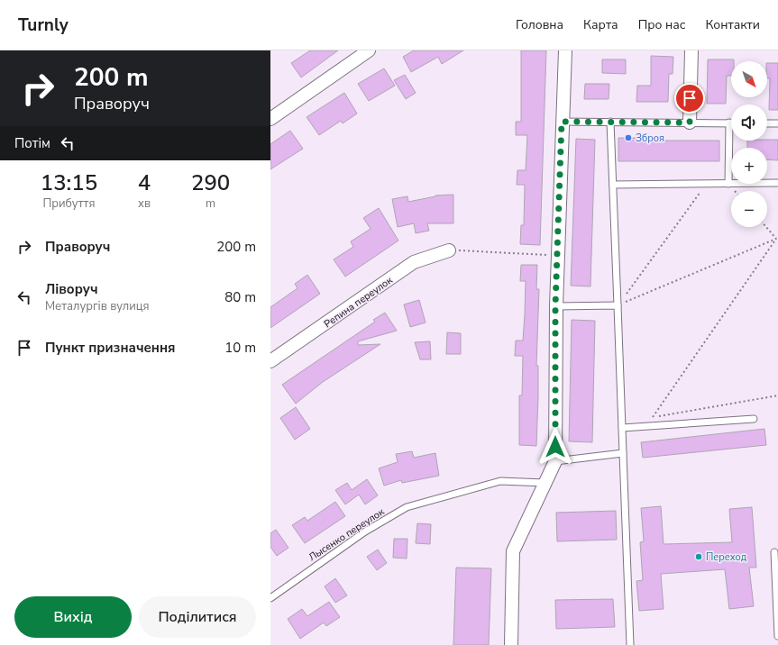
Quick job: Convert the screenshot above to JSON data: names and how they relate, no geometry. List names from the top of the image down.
{
  "streets": {
    "street": ["Репина переулок"],
    "lane": ["Лысенко переулок"]
  },
  "places": ["Зброя", "Переход"],
  "north": "bottom right",
  "page": {
    "header": "Turnly",
    "nav": [
      "Головна",
      "Карта",
      "Про нас",
      "Контакти"
    ],
    "turn": ["200 m", "Праворуч"],
    "map_buttons": ["+", "−"],
    "then": "Потім",
    "eta": [
      "13:15",
      "Прибуття",
      "4",
      "хв",
      "290",
      "m"
    ],
    "list": [
      {
        "name": "Праворуч",
        "value": "200 m"
      },
      {
        "name": "Ліворуч",
        "note": "Металургів вулиця",
        "value": "80 m"
      },
      {
        "name": "Пункт призначення",
        "value": "10 m"
      }
    ],
    "buttons": ["Вихід", "Поділитися"]
  }
}
